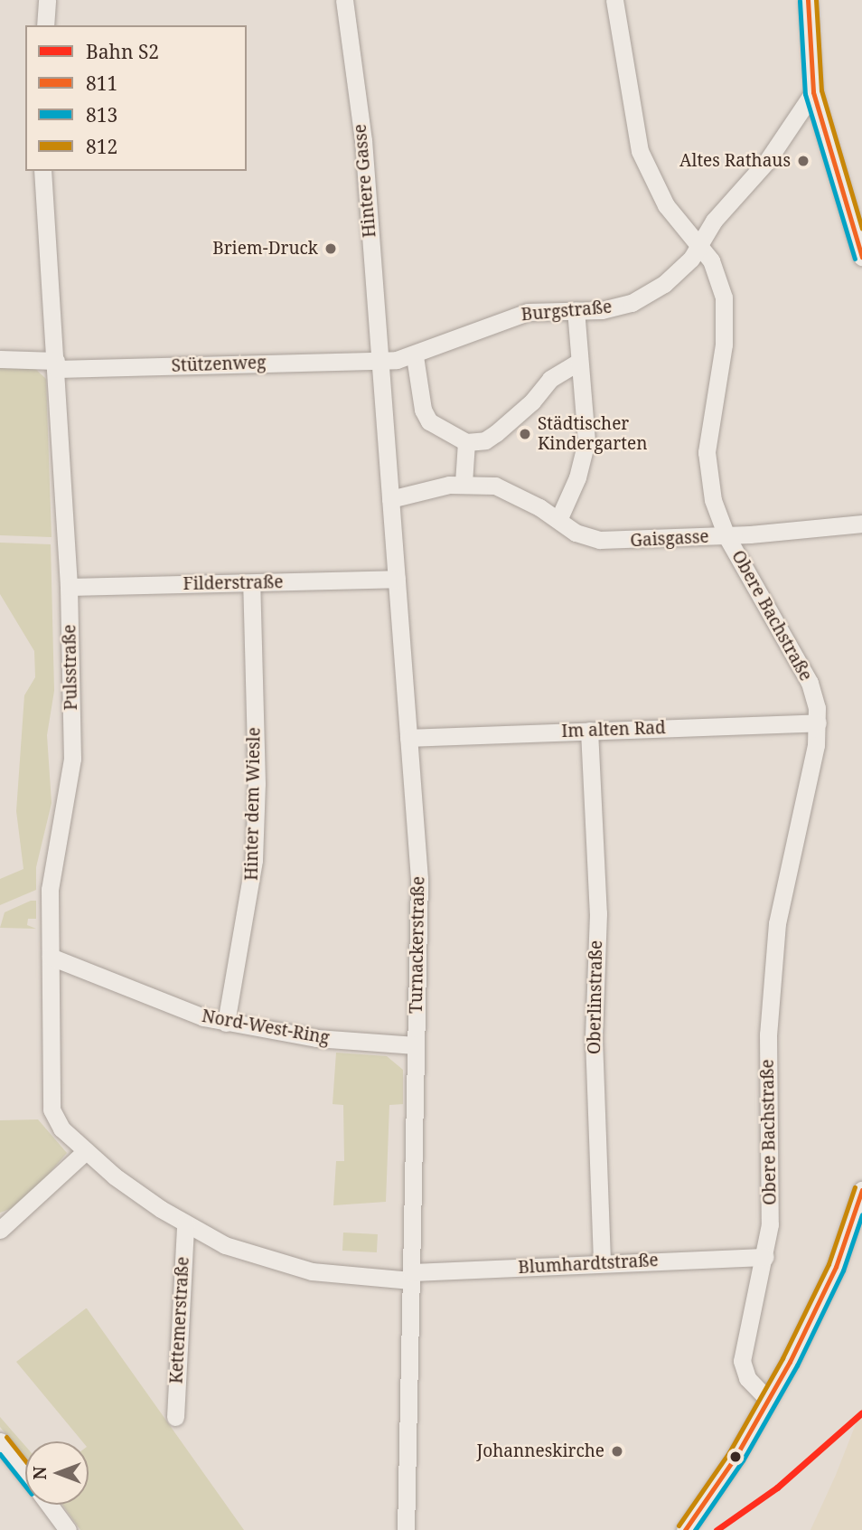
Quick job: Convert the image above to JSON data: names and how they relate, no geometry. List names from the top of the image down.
{
  "streets": {
    "street": [
      "Hintere Gasse",
      "Burgstraße",
      "Stützenweg",
      "Gaisgasse",
      "Filderstraße",
      "Obere Bachstraße",
      "Pulsstraße",
      "Im alten Rad",
      "Hinter dem Wiesle",
      "Turnackerstraße",
      "Oberlinstraße",
      "Nord-West-Ring",
      "Blumhardtstraße",
      "Kettemerstraße"
    ]
  },
  "crossings": [
    ["Hintere Gasse", "Burgstraße"],
    ["Hintere Gasse", "Stützenweg"],
    ["Hintere Gasse", "Turnackerstraße"],
    ["Burgstraße", "Stützenweg"],
    ["Burgstraße", "Obere Bachstraße"],
    ["Burgstraße", "Turnackerstraße"],
    ["Stützenweg", "Pulsstraße"],
    ["Stützenweg", "Turnackerstraße"],
    ["Gaisgasse", "Obere Bachstraße"],
    ["Filderstraße", "Pulsstraße"],
    ["Filderstraße", "Hinter dem Wiesle"],
    ["Filderstraße", "Turnackerstraße"],
    ["Obere Bachstraße", "Im alten Rad"],
    ["Obere Bachstraße", "Blumhardtstraße"],
    ["Pulsstraße", "Nord-West-Ring"],
    ["Pulsstraße", "Kettemerstraße"],
    ["Im alten Rad", "Turnackerstraße"],
    ["Im alten Rad", "Oberlinstraße"],
    ["Hinter dem Wiesle", "Nord-West-Ring"],
    ["Turnackerstraße", "Nord-West-Ring"],
    ["Turnackerstraße", "Blumhardtstraße"],
    ["Turnackerstraße", "Kettemerstraße"],
    ["Oberlinstraße", "Blumhardtstraße"],
    ["Blumhardtstraße", "Kettemerstraße"]
  ],
  "places": [
    "Altes Rathaus",
    "Briem-Druck",
    "Städtischer Kindergarten",
    "Johanneskirche"
  ],
  "lines": [
    "transit line 811",
    "transit line 812",
    "transit line 813",
    "rail line S2"
  ],
  "legend": [
    "Bahn S2",
    "811",
    "813",
    "812"
  ],
  "north": "left"
}
